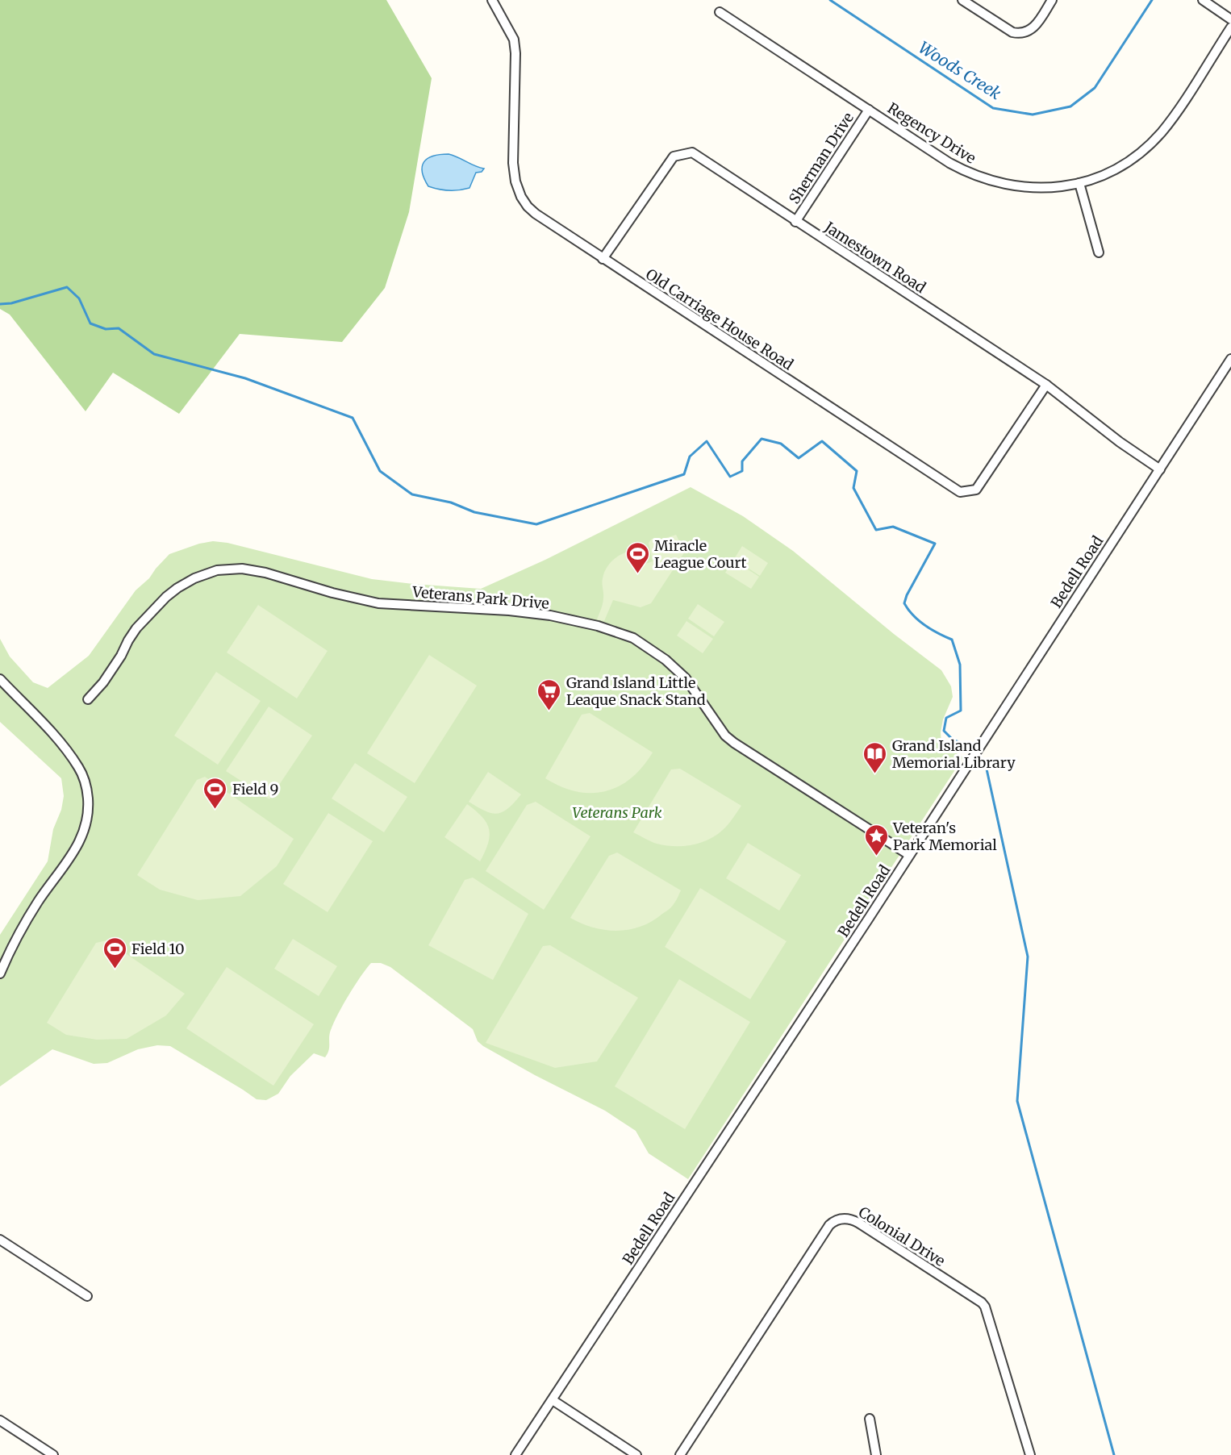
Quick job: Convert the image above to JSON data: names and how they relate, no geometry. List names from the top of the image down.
{
  "streets": {
    "street": [
      "Regency Drive",
      "Sherman Drive",
      "Jamestown Road",
      "Old Carriage House Road",
      "Bedell Road",
      "Veterans Park Drive",
      "Colonial Drive"
    ]
  },
  "crossings": [
    ["Regency Drive", "Sherman Drive"],
    ["Sherman Drive", "Jamestown Road"],
    ["Jamestown Road", "Old Carriage House Road"],
    ["Jamestown Road", "Bedell Road"],
    ["Bedell Road", "Veterans Park Drive"]
  ],
  "water": ["Woods Creek"],
  "parks": ["Veterans Park"],
  "places": {
    "sports": ["Miracle League Court", "Field 9", "Field 10"],
    "supermarket": ["Grand Island Little Leaque Snack Stand"],
    "library": ["Grand Island Memorial Library"],
    "place": ["Veteran's Park Memorial"]
  }
}
